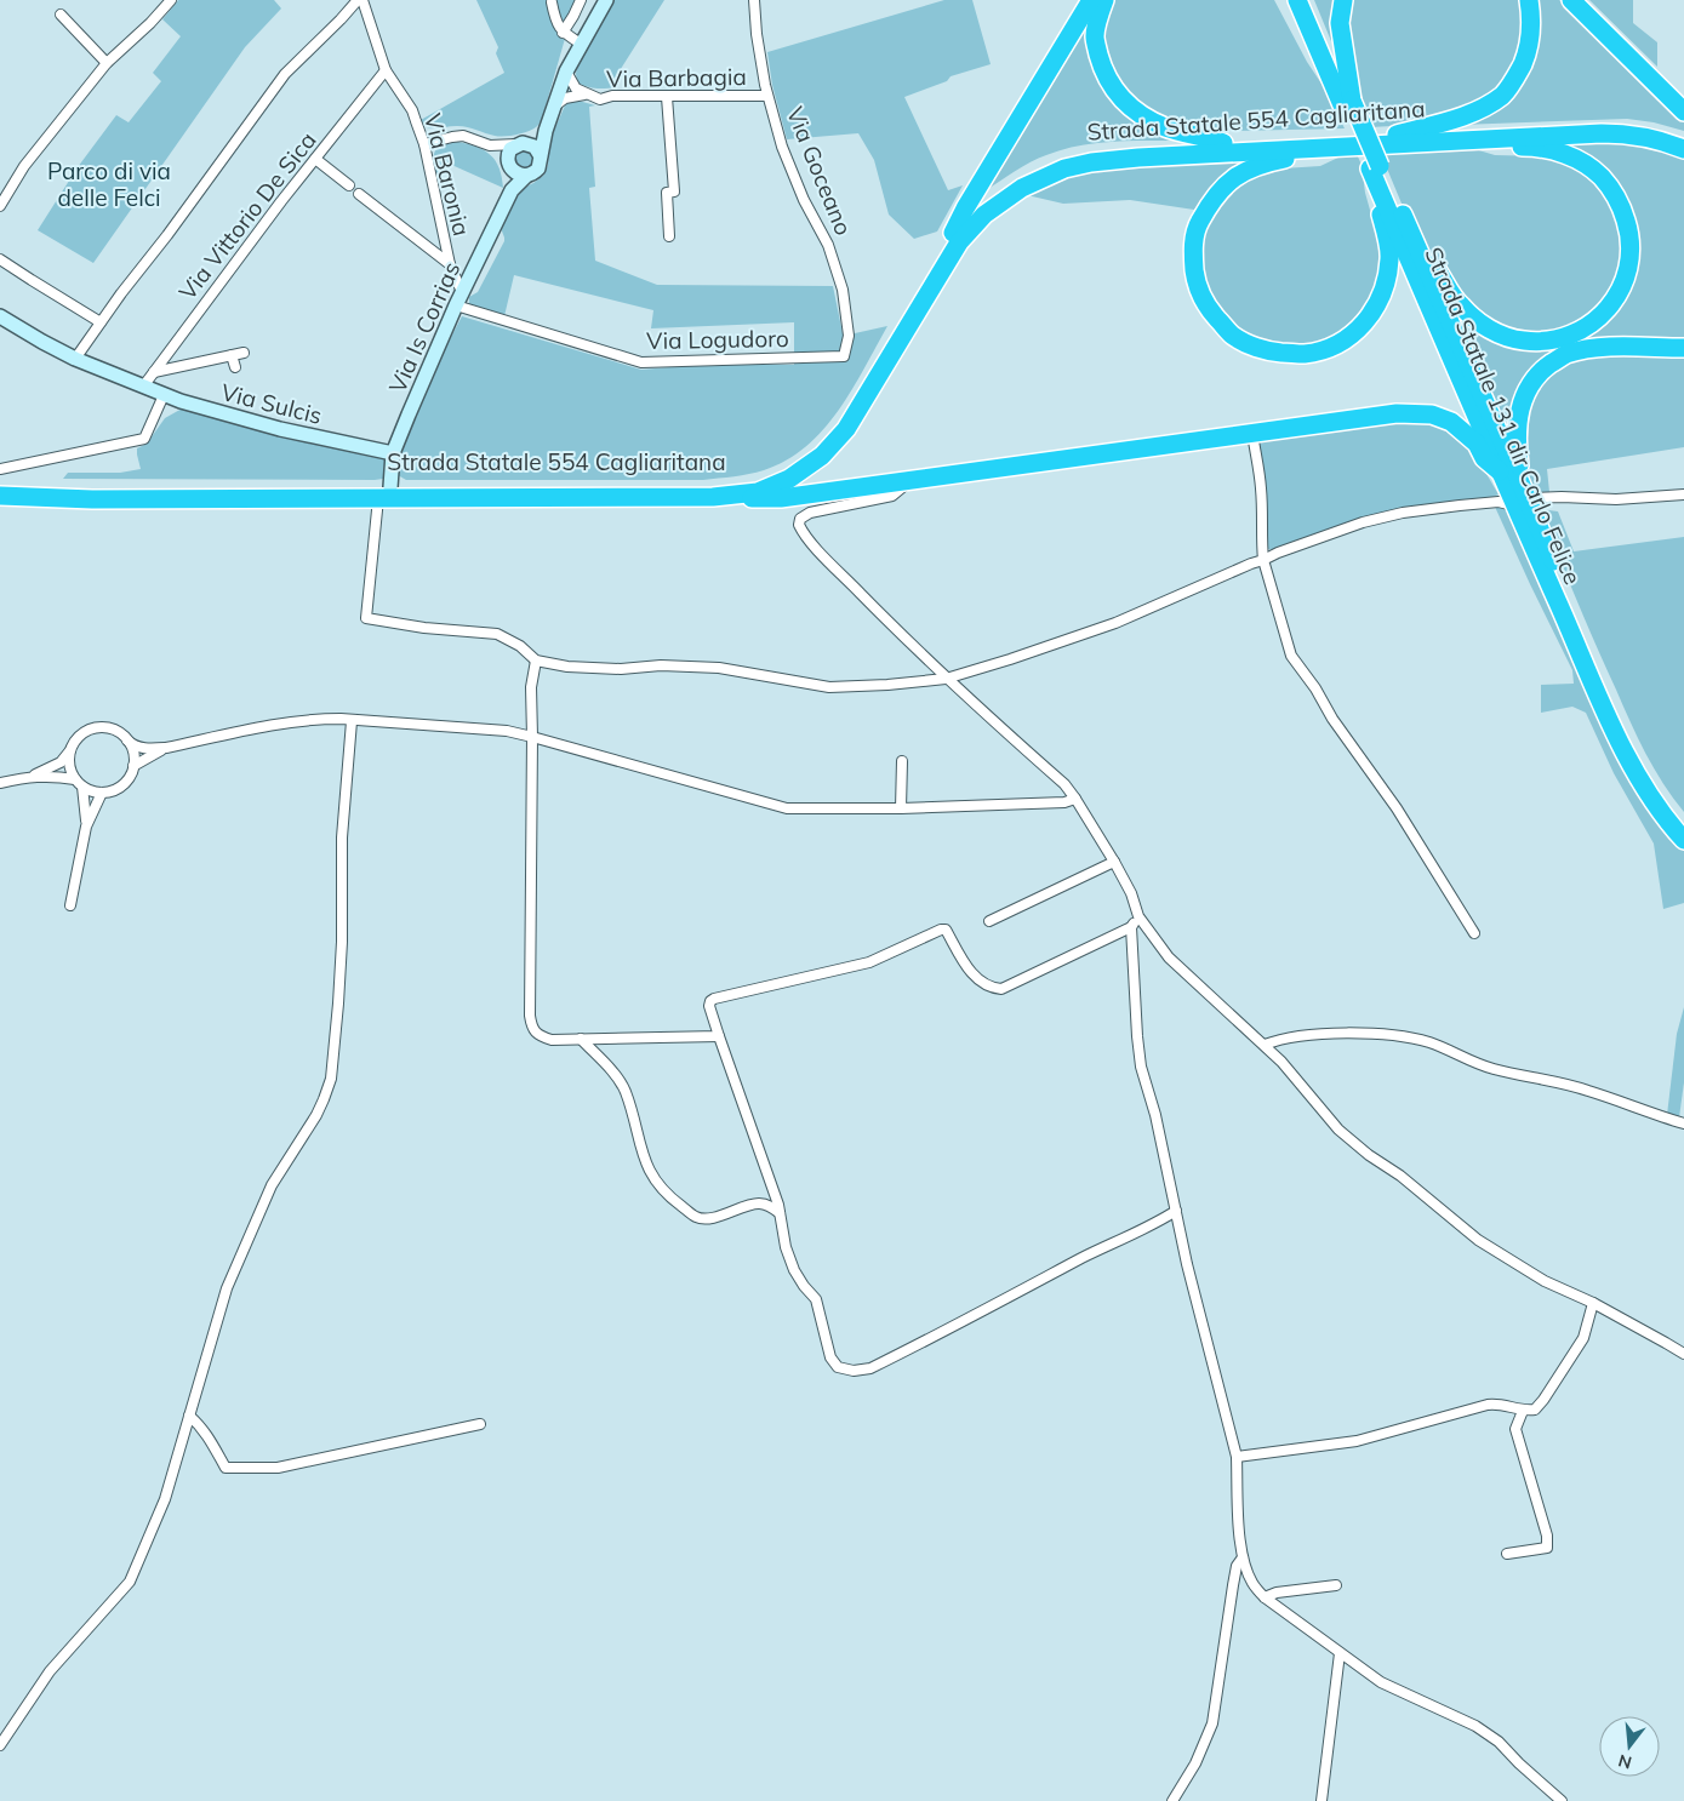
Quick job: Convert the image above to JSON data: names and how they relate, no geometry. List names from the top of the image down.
{
  "streets": {
    "highway": ["Strada Statale 554 Cagliaritana", "Strada Statale 131 dir Carlo Felice"],
    "street": [
      "Via Barbagia",
      "Via Goceano",
      "Via Baronia",
      "Via Vittorio De Sica",
      "Via Is Corrias",
      "Via Logudoro",
      "Via Sulcis"
    ]
  },
  "crossings": [
    ["Via Barbagia", "Via Goceano"],
    ["Strada Statale 554 Cagliaritana", "Via Is Corrias"],
    ["Via Goceano", "Via Logudoro"],
    ["Via Baronia", "Via Vittorio De Sica"],
    ["Via Baronia", "Via Is Corrias"],
    ["Via Vittorio De Sica", "Via Sulcis"],
    ["Via Is Corrias", "Via Logudoro"],
    ["Via Is Corrias", "Via Sulcis"]
  ],
  "parks": ["Parco di via delle Felci"],
  "north": "bottom"
}
